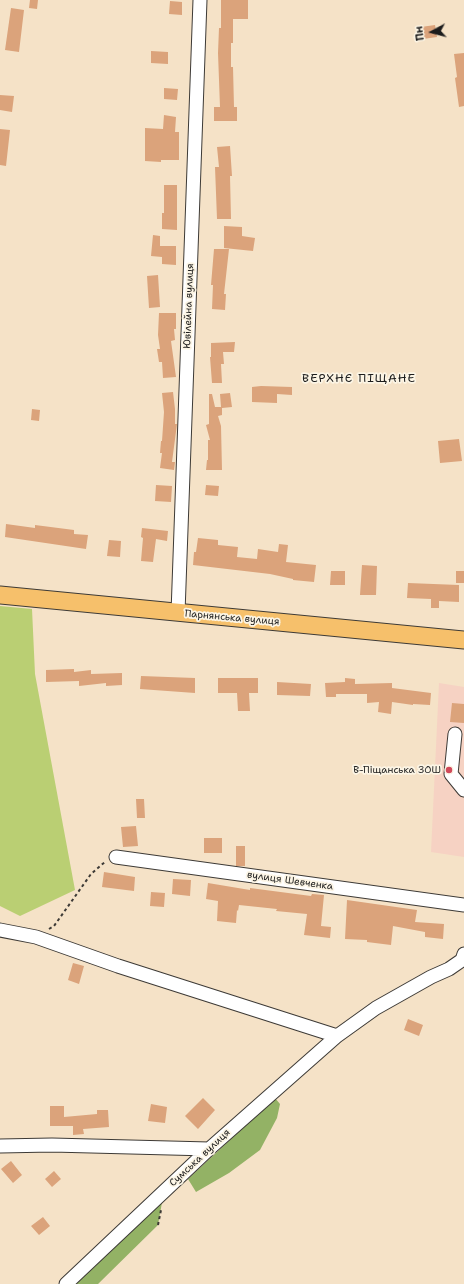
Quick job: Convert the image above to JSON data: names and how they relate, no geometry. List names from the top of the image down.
{
  "streets": {
    "main road": ["Парнянська вулиця"],
    "street": ["Ювілейна вулиця", "вулиця Шевченка", "Сумська вулиця"]
  },
  "crossings": [
    ["Ювілейна вулиця", "Парнянська вулиця"]
  ],
  "districts": ["ВЕРХНЄ ПІЩАНЕ"],
  "places": ["В-Піщанська ЗОШ"],
  "north": "left"
}
